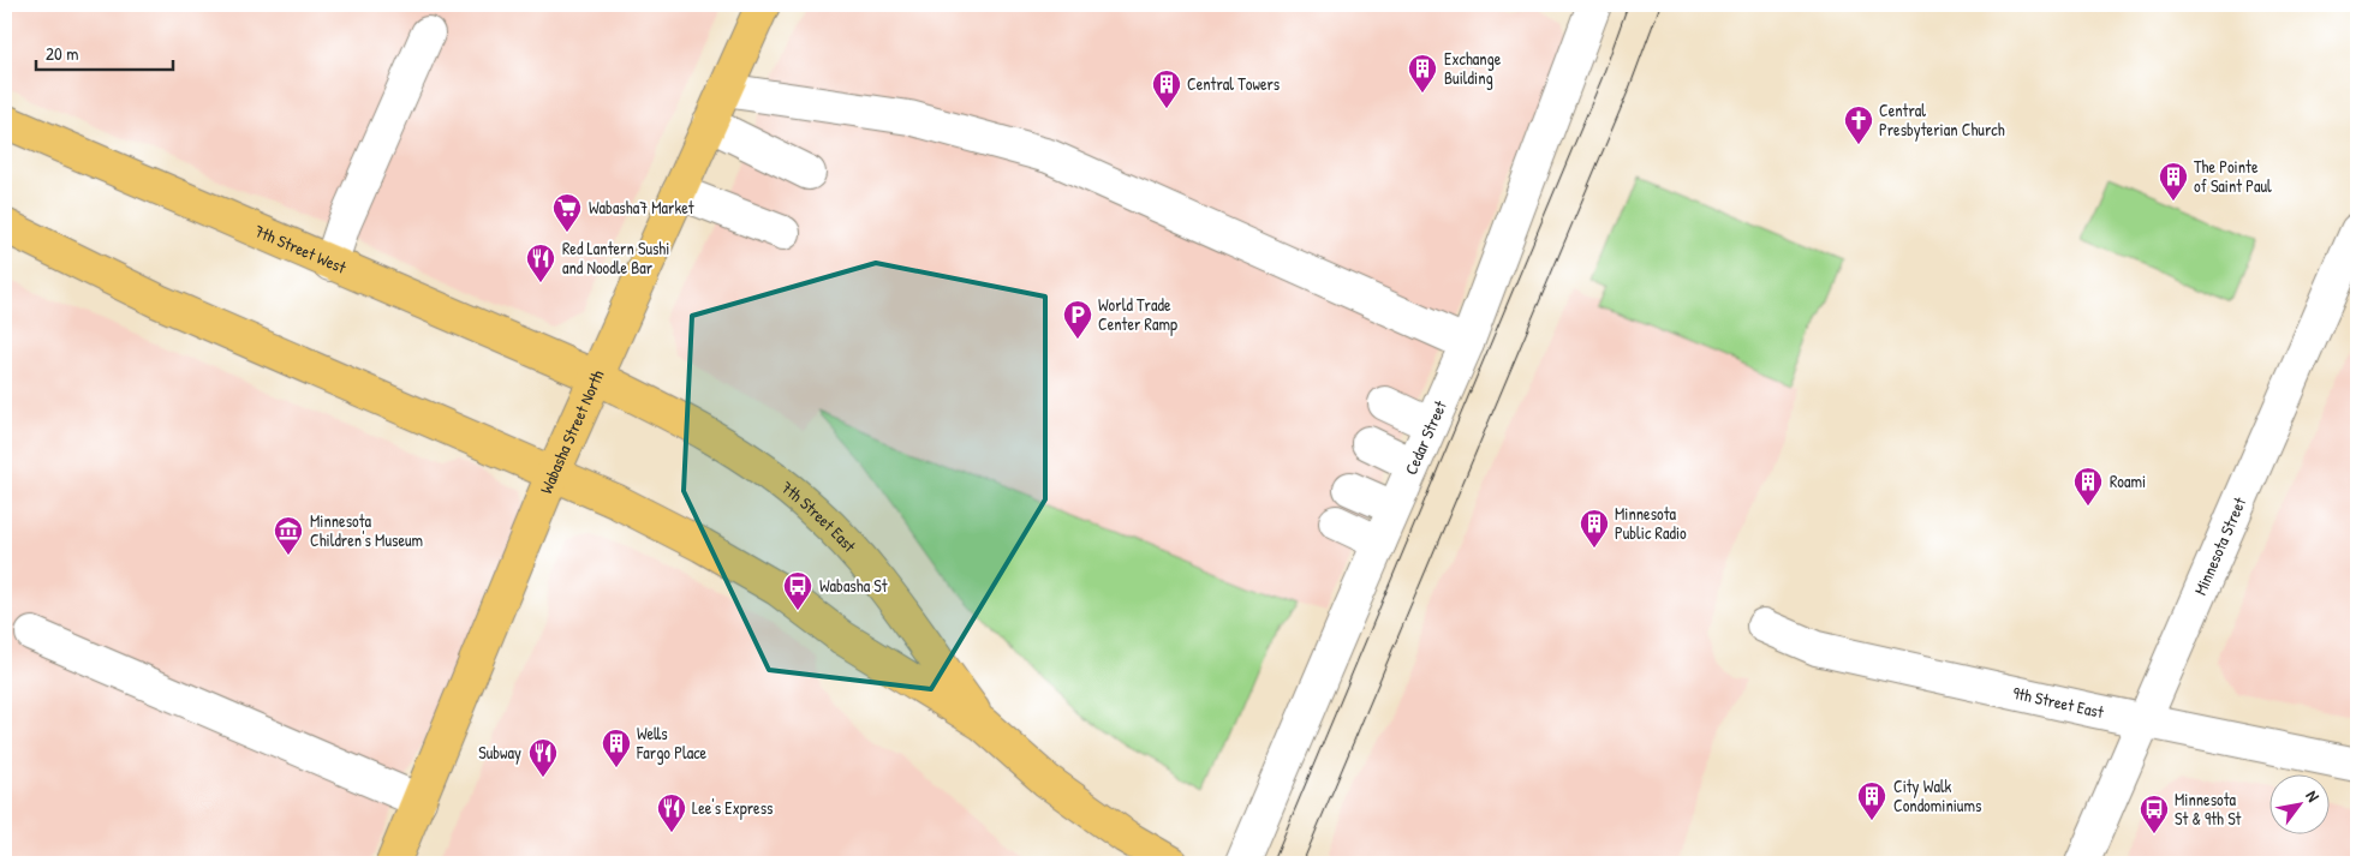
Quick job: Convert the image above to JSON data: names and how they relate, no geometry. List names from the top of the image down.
{
  "streets": {
    "main road": ["7th Street West", "Wabasha Street North", "7th Street East"],
    "street": ["Cedar Street", "Minnesota Street", "9th Street East"]
  },
  "crossings": [
    ["7th Street West", "Wabasha Street North"],
    ["7th Street West", "7th Street East"],
    ["Wabasha Street North", "7th Street East"],
    ["Minnesota Street", "9th Street East"]
  ],
  "places": {
    "building": [
      "Exchange Building",
      "Central Towers",
      "The Pointe of Saint Paul",
      "Roami",
      "Minnesota Public Radio",
      "Wells Fargo Place",
      "City Walk Condominiums"
    ],
    "church": ["Central Presbyterian Church"],
    "supermarket": ["Wabasha7 Market"],
    "restaurant": ["Red Lantern Sushi and Noodle Bar", "Subway", "Lee's Express"],
    "parking": ["World Trade Center Ramp"],
    "museum": ["Minnesota Children's Museum"],
    "bus stop": ["Wabasha St", "Minnesota St & 9th St"]
  },
  "scale_bar": "20 m",
  "north": "top right"
}
